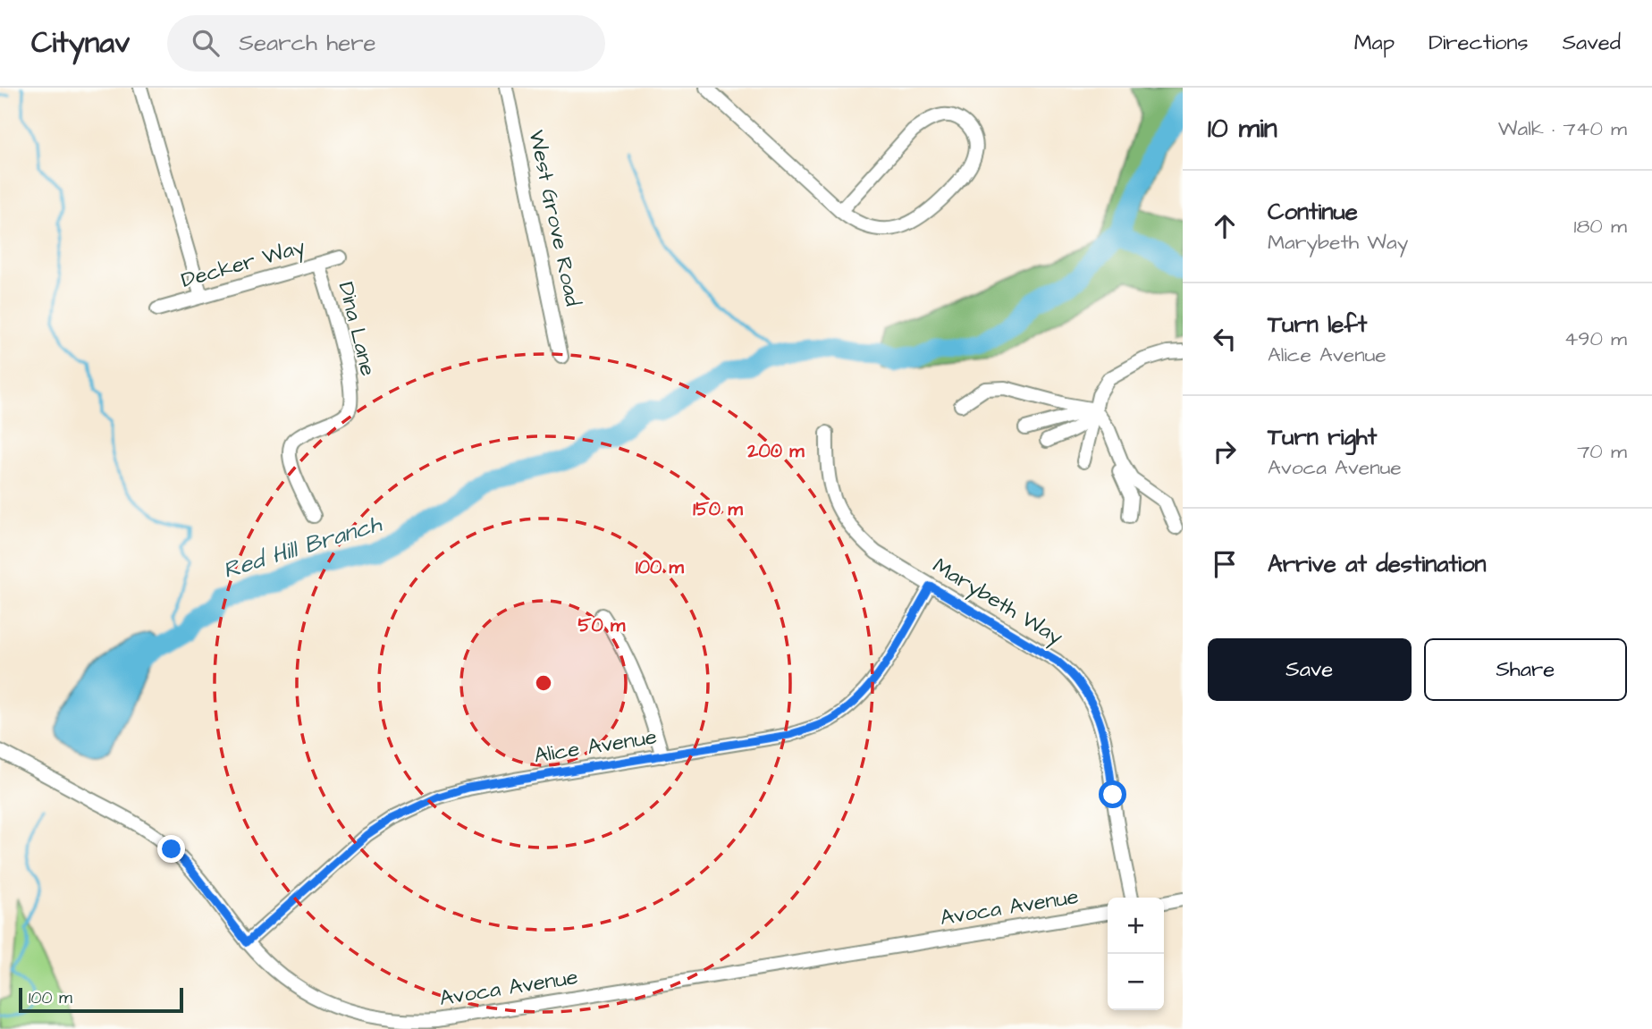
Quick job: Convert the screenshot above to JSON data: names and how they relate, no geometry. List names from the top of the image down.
{
  "streets": {
    "street": [
      "West Grove Road",
      "Decker Way",
      "Dina Lane",
      "Marybeth Way",
      "Alice Avenue",
      "Avoca Avenue"
    ]
  },
  "crossings": [
    ["Decker Way", "Dina Lane"],
    ["Marybeth Way", "Alice Avenue"],
    ["Alice Avenue", "Avoca Avenue"]
  ],
  "water": ["Red Hill Branch"],
  "scale_bar": "100 m",
  "page": {
    "header": "Citynav",
    "search": "Search here",
    "nav": ["Map", "Directions", "Saved"],
    "heading": ["10 min", "Walk · 740 m"],
    "list": [
      ["Continue", "Marybeth Way", "180 m"],
      ["Turn left", "Alice Avenue", "490 m"],
      ["Turn right", "Avoca Avenue", "70 m"],
      "Arrive at destination"
    ],
    "buttons": ["Save", "Share"],
    "map_buttons": ["+", "−"],
    "scale": "100 m"
  },
  "rings": [
    "200 m",
    "150 m",
    "100 m",
    "50 m"
  ]
}
